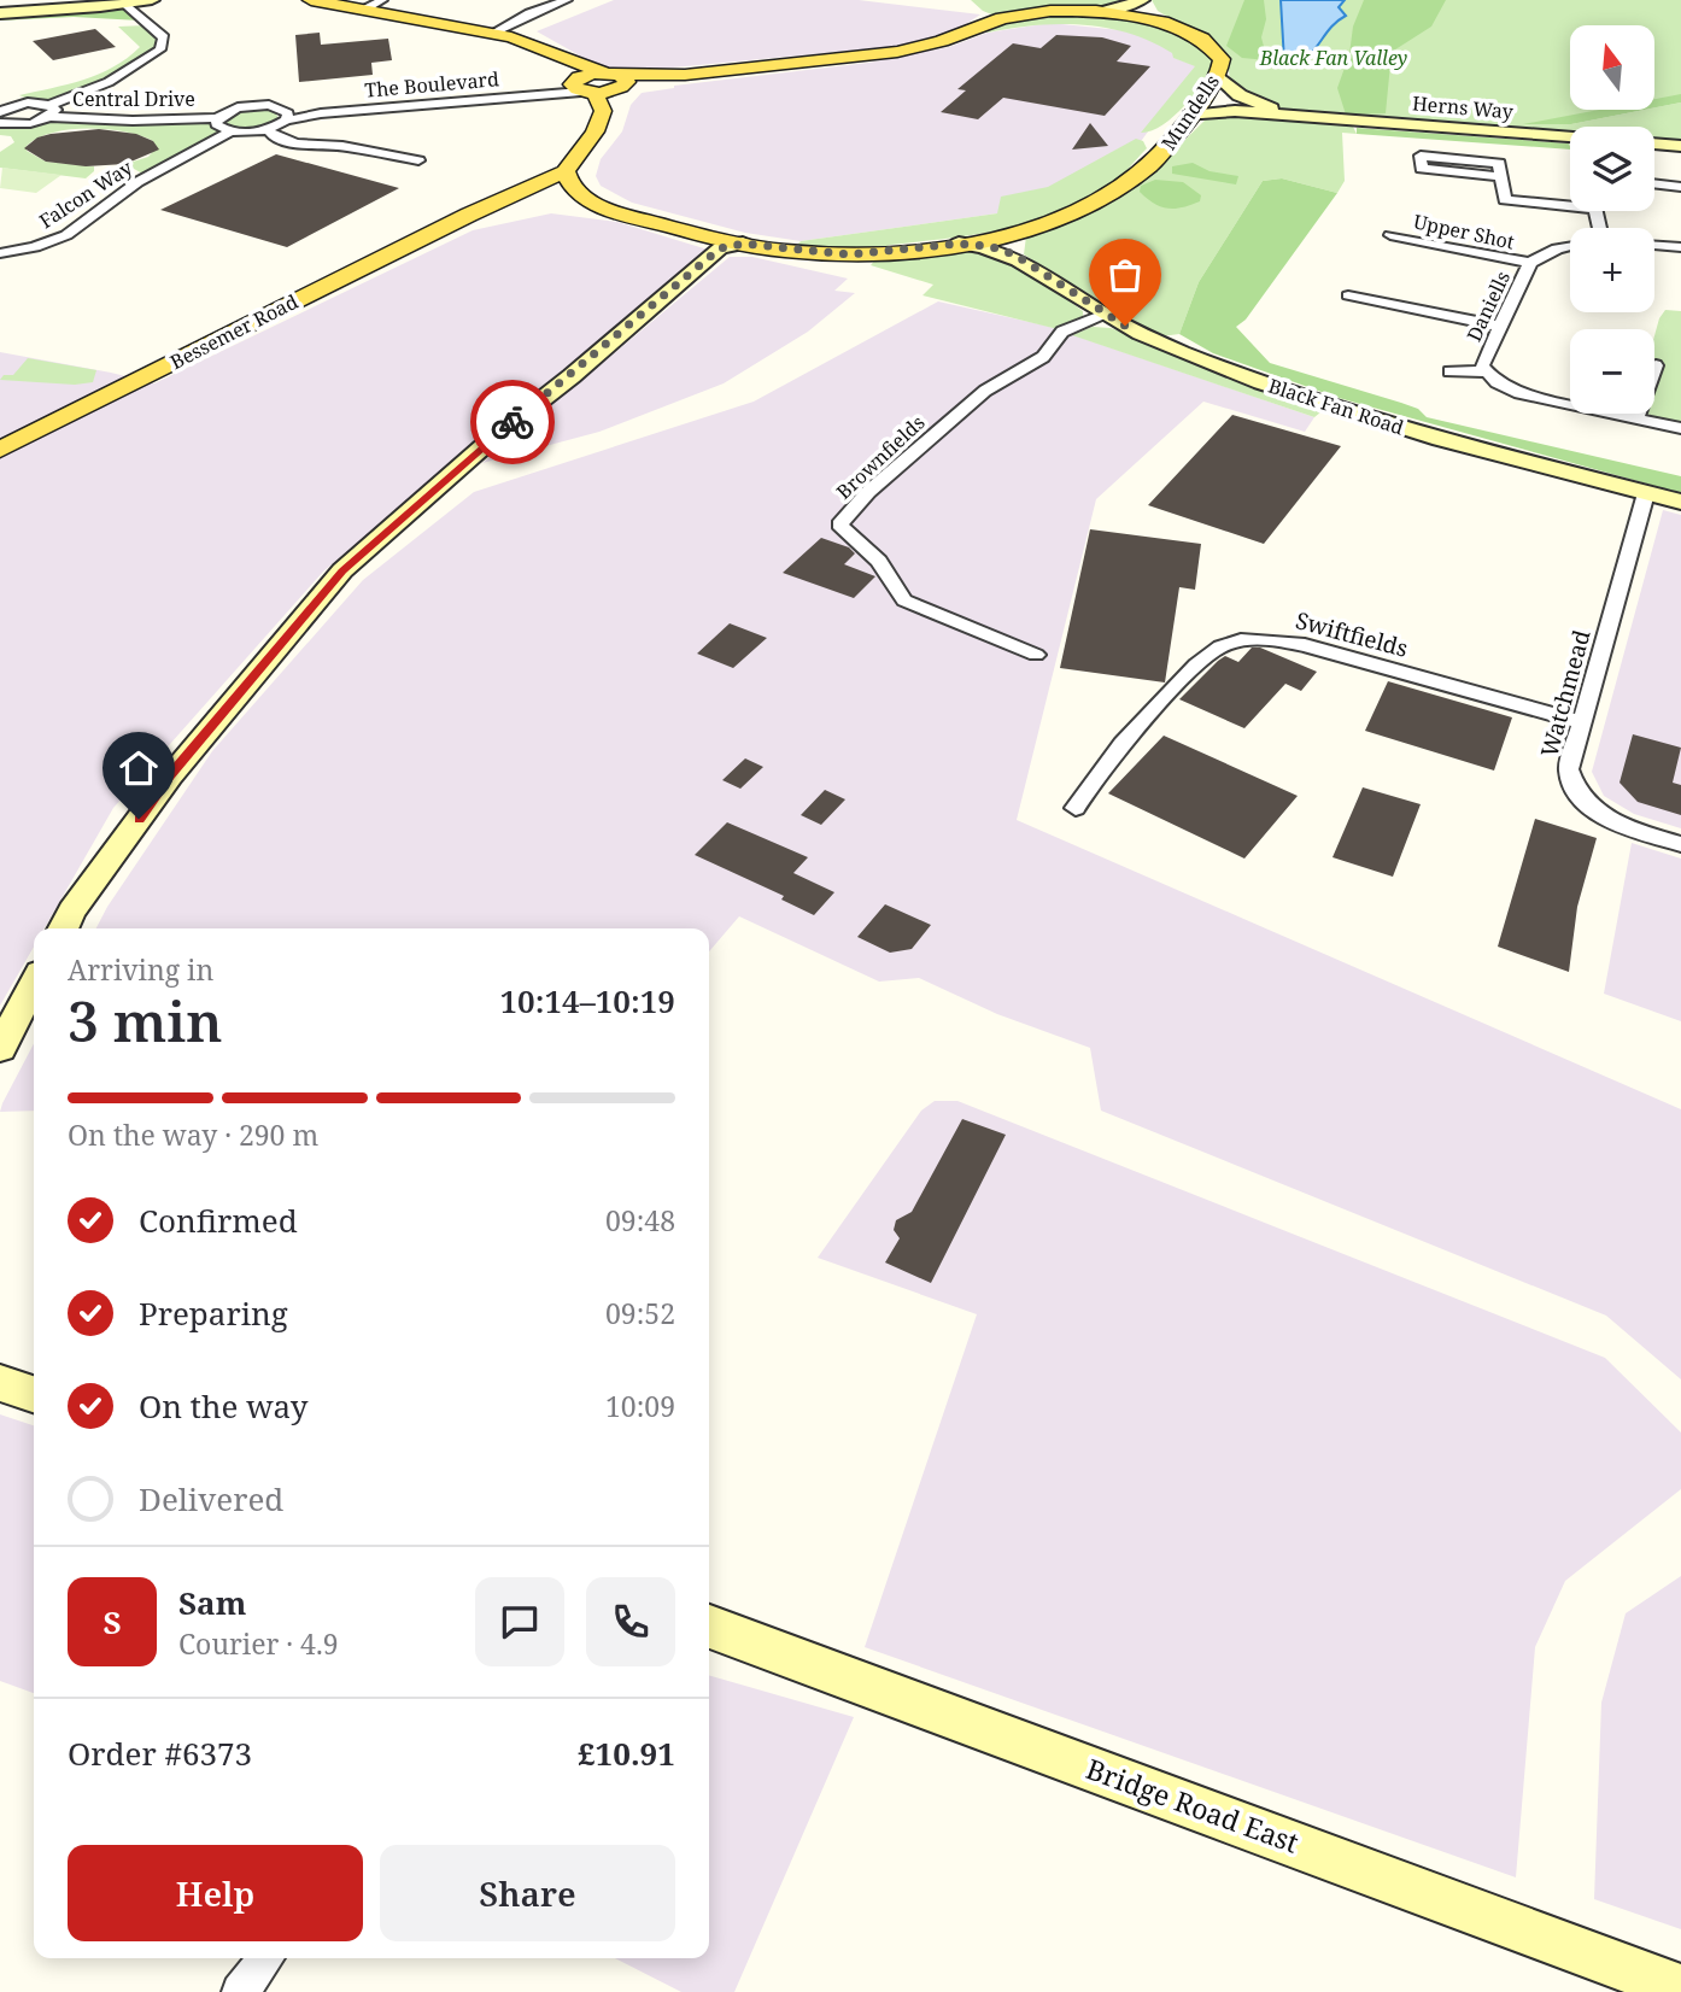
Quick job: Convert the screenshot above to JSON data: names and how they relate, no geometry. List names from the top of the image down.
{
  "streets": {
    "main road": ["Mundells", "Bessemer Road", "Black Fan Road"],
    "street": [
      "The Boulevard",
      "Central Drive",
      "Herns Way",
      "Falcon Way",
      "Upper Shot",
      "Daniells",
      "Brownfields",
      "Swiftfields",
      "Watchmead",
      "Bridge Road East"
    ]
  },
  "crossings": [
    ["The Boulevard", "Central Drive"],
    ["The Boulevard", "Mundells"],
    ["Herns Way", "Mundells"],
    ["Mundells", "Bessemer Road"],
    ["Mundells", "Black Fan Road"],
    ["Upper Shot", "Daniells"],
    ["Black Fan Road", "Brownfields"],
    ["Black Fan Road", "Watchmead"],
    ["Swiftfields", "Watchmead"]
  ],
  "parks": ["Black Fan Valley"],
  "north": "top",
  "page": {
    "map_buttons": ["+", "−"],
    "heading": ["3 min", "Arriving in", "10:14–10:19"],
    "panel": [
      "Sam",
      "Courier · 4.9",
      "Order #6373",
      "£10.91"
    ],
    "bar": "On the way · 290 m",
    "list": [
      ["Confirmed", "09:48"],
      ["Preparing", "09:52"],
      ["On the way", "10:09"],
      "Delivered"
    ],
    "round": "S",
    "buttons": ["Help", "Share"]
  }
}
